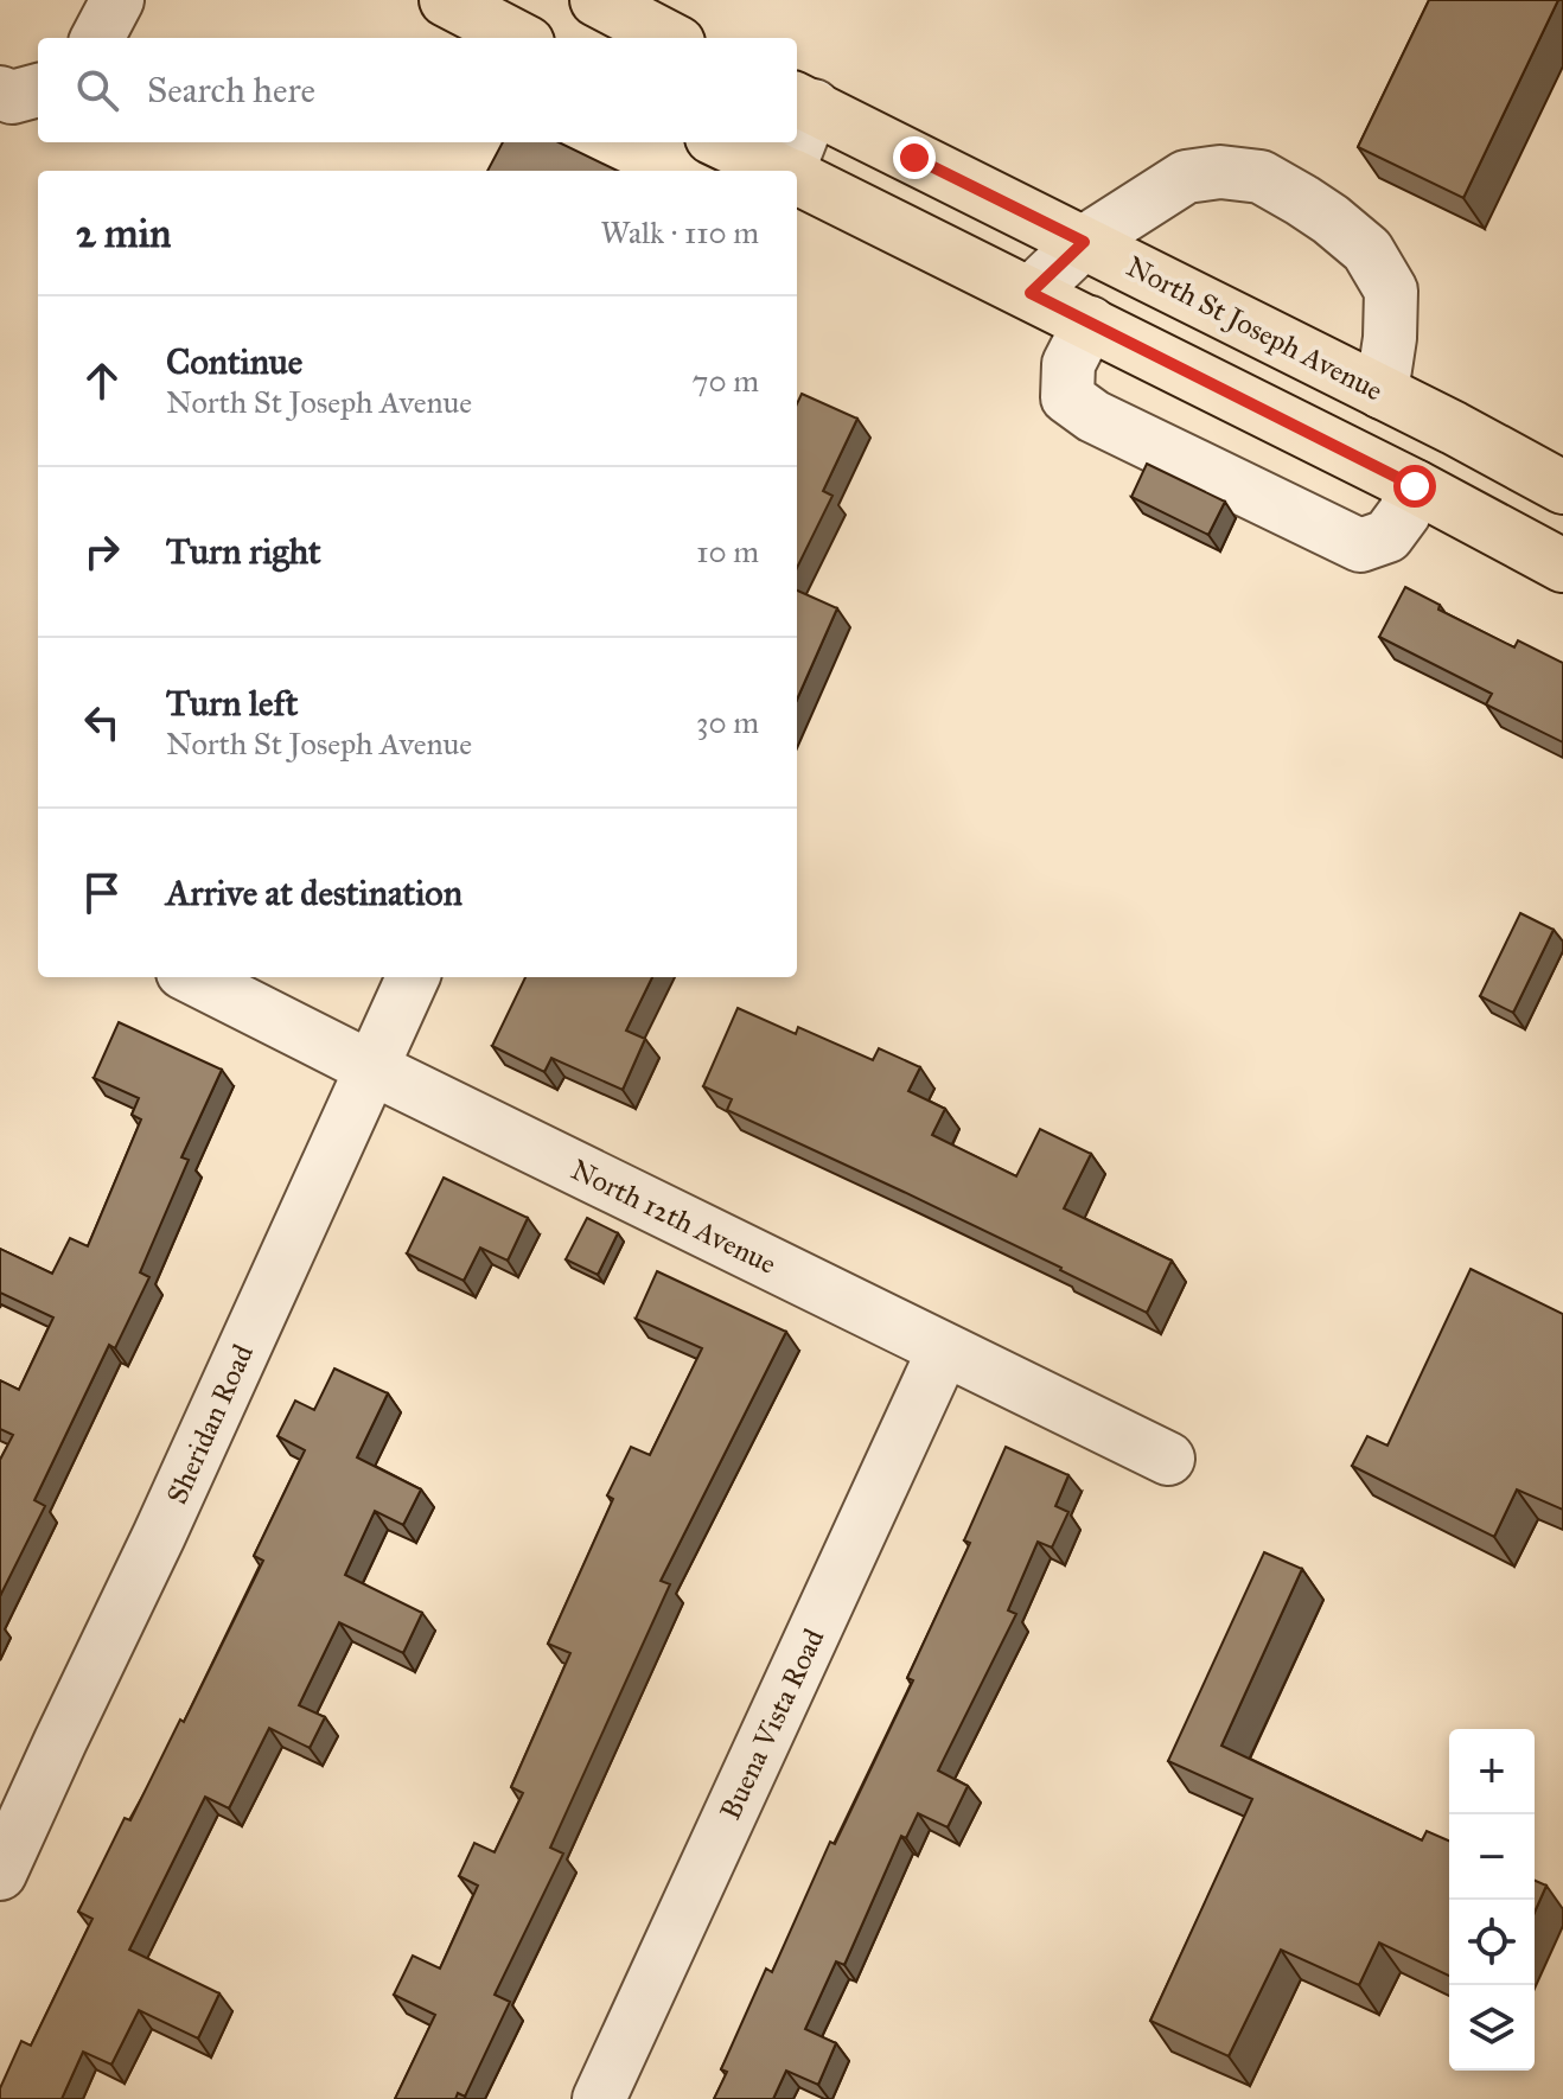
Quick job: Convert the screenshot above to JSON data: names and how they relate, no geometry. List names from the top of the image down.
{
  "streets": {
    "main road": ["North St Joseph Avenue"],
    "street": ["North 12th Avenue", "Sheridan Road", "Buena Vista Road"]
  },
  "crossings": [
    ["North 12th Avenue", "Sheridan Road"],
    ["North 12th Avenue", "Buena Vista Road"]
  ],
  "page": {
    "search": "Search here",
    "heading": ["2 min", "Walk · 110 m"],
    "list": [
      ["Continue", "North St Joseph Avenue", "70 m"],
      ["Turn right", "10 m"],
      ["Turn left", "North St Joseph Avenue", "30 m"],
      "Arrive at destination"
    ],
    "map_buttons": ["+", "−"]
  }
}
